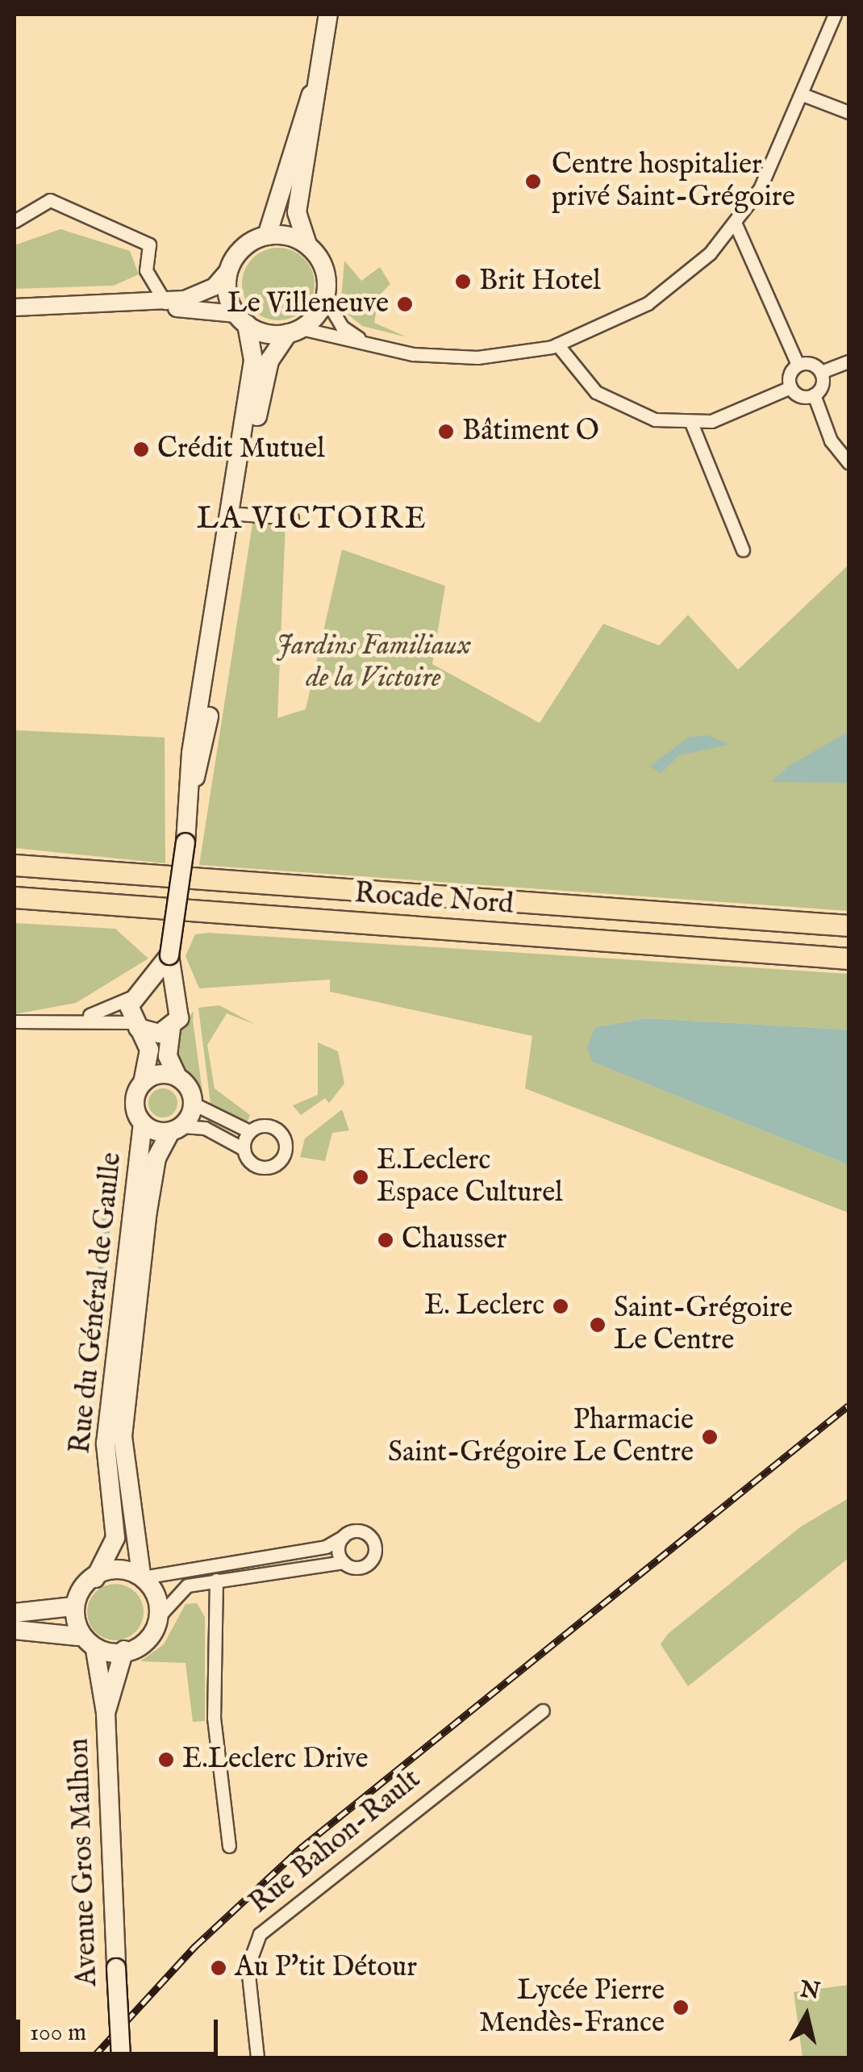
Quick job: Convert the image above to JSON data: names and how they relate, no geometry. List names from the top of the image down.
{
  "streets": {
    "highway": ["Rocade Nord"],
    "main road": ["Rue du Général de Gaulle", "Avenue Gros Malhon"],
    "street": ["Rue Bahon-Rault"]
  },
  "crossings": [
    ["Rue du Général de Gaulle", "Avenue Gros Malhon"]
  ],
  "districts": ["LA VICTOIRE"],
  "parks": ["Jardins Familiaux de la Victoire"],
  "places": [
    "Centre hospitalier privé Saint-Grégoire",
    "Brit Hotel",
    "Le Villeneuve",
    "Bâtiment O",
    "Crédit Mutuel",
    "E.Leclerc Espace Culturel",
    "Chausser",
    "E. Leclerc",
    "Saint-Grégoire Le Centre",
    "Pharmacie Saint-Grégoire Le Centre",
    "E.Leclerc Drive",
    "Au P'tit Détour",
    "Lycée Pierre Mendès-France"
  ],
  "scale_bar": "100 m",
  "north": "top"
}
